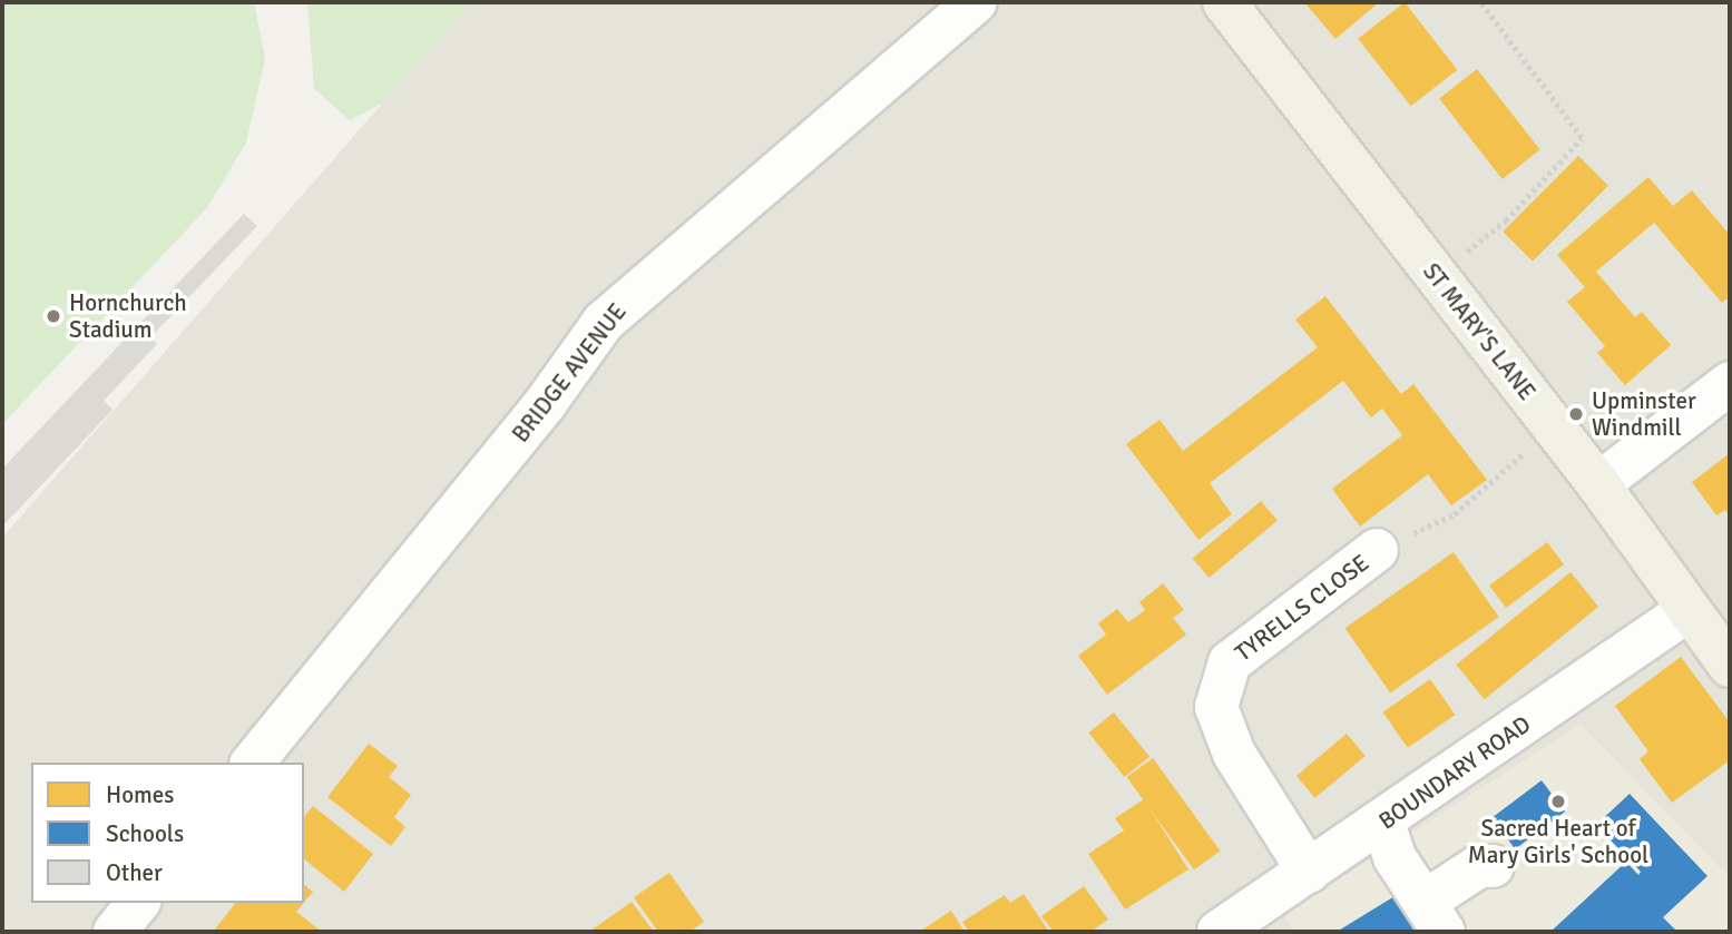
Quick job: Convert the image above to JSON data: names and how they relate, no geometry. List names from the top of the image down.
{
  "streets": {
    "main road": ["ST MARY'S LANE"],
    "street": ["BRIDGE AVENUE", "TYRELLS CLOSE", "BOUNDARY ROAD"]
  },
  "crossings": [
    ["ST MARY'S LANE", "BOUNDARY ROAD"],
    ["TYRELLS CLOSE", "BOUNDARY ROAD"]
  ],
  "places": ["Hornchurch Stadium", "Upminster Windmill", "Sacred Heart of Mary Girls' School"],
  "legend": ["Homes", "Schools", "Other"]
}
